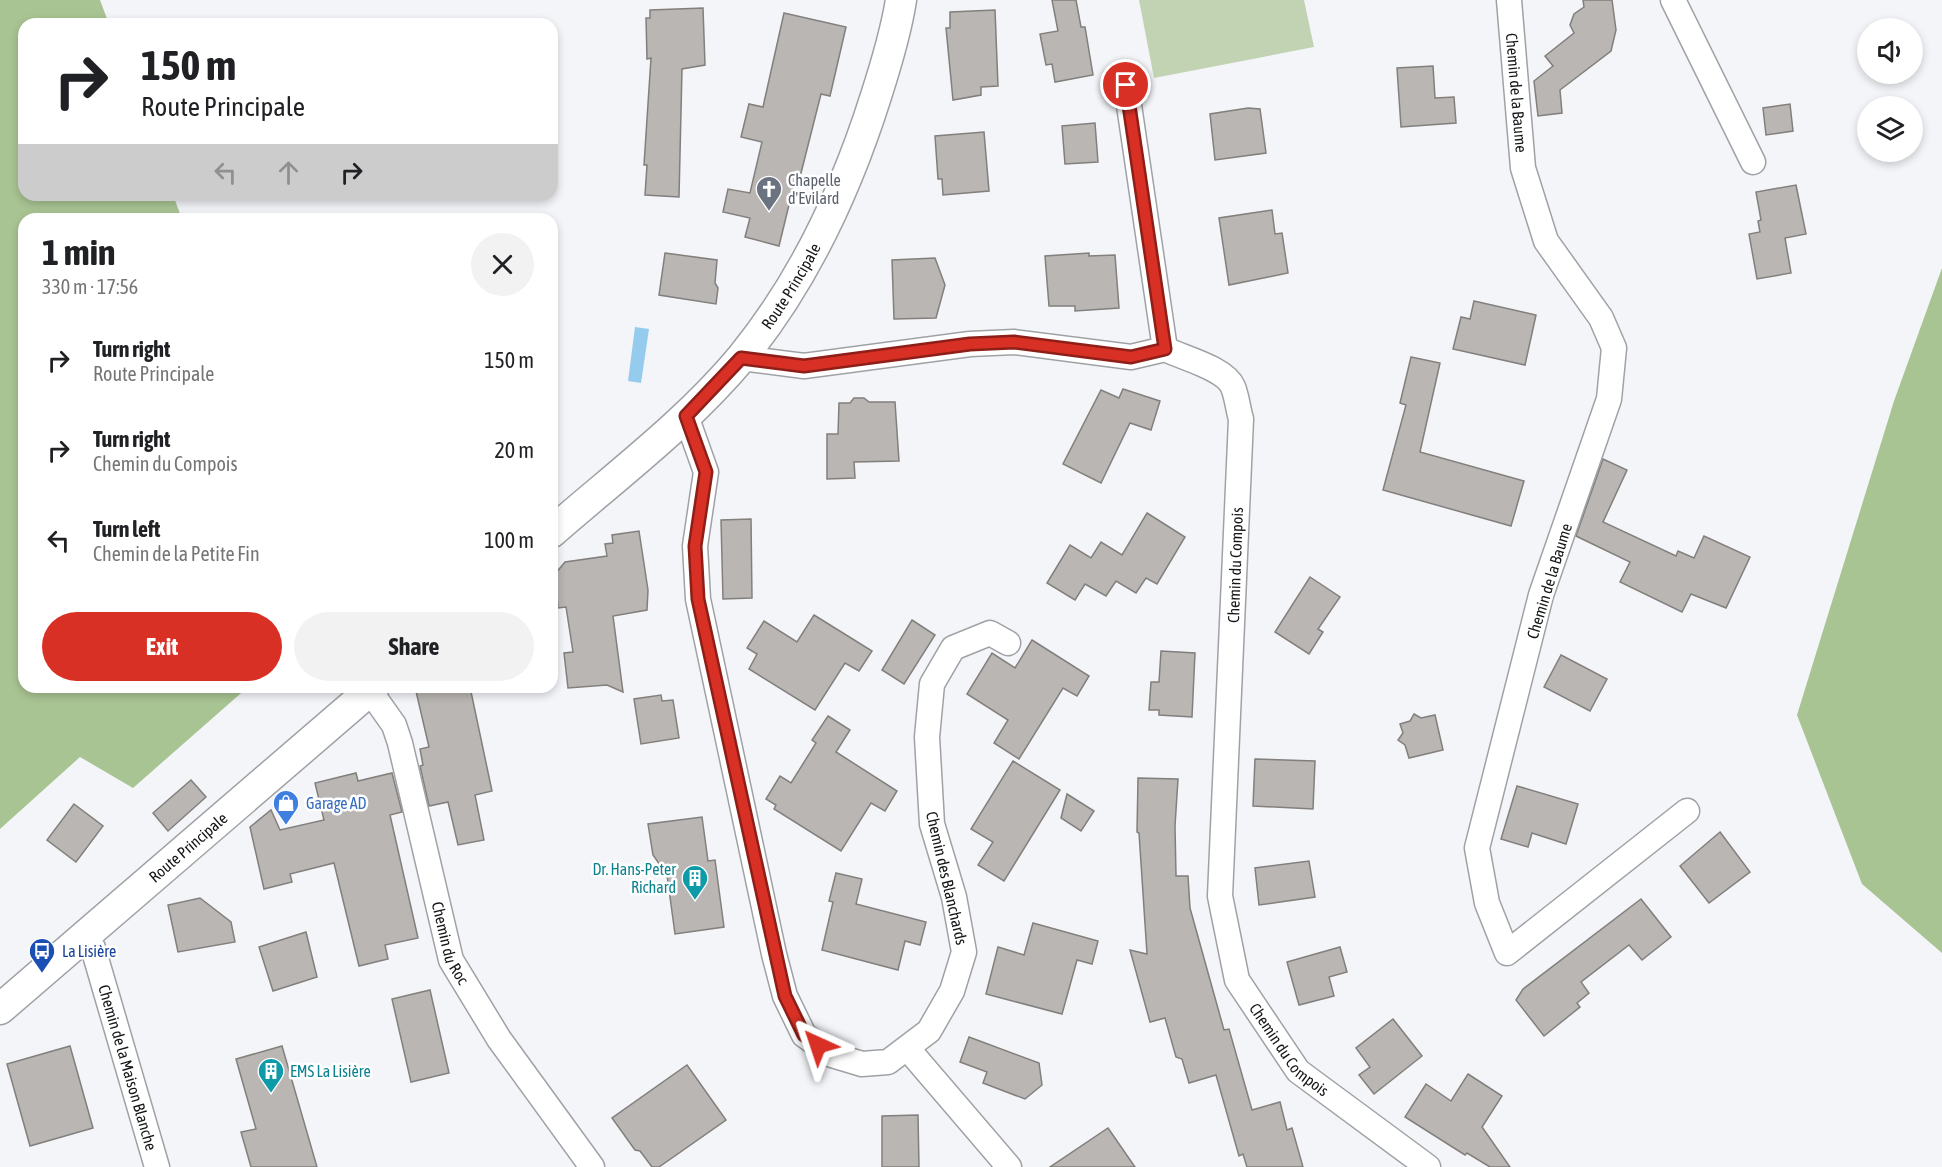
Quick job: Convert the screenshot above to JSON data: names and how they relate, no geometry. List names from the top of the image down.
{
  "streets": {
    "street": [
      "Chemin de la Baume",
      "Route Principale",
      "Chemin du Compois",
      "Chemin des Blanchards",
      "Chemin du Roc",
      "Chemin de la Maison Blanche"
    ]
  },
  "crossings": [
    ["Route Principale", "Chemin des Blanchards"],
    ["Route Principale", "Chemin de la Maison Blanche"]
  ],
  "places": {
    "church": ["Chapelle d'Evilard"],
    "shop": ["Garage AD"],
    "building": ["Dr. Hans-Peter Richard", "EMS La Lisière"],
    "bus stop": ["La Lisière"]
  },
  "page": {
    "turn": ["150 m", "Route Principale"],
    "heading": ["1 min", "330 m · 17:56"],
    "list": [
      {
        "name": "Turn right",
        "note": "Route Principale",
        "value": "150 m"
      },
      {
        "name": "Turn right",
        "note": "Chemin du Compois",
        "value": "20 m"
      },
      {
        "name": "Turn left",
        "note": "Chemin de la Petite Fin",
        "value": "100 m"
      }
    ],
    "buttons": ["Exit", "Share"]
  }
}
